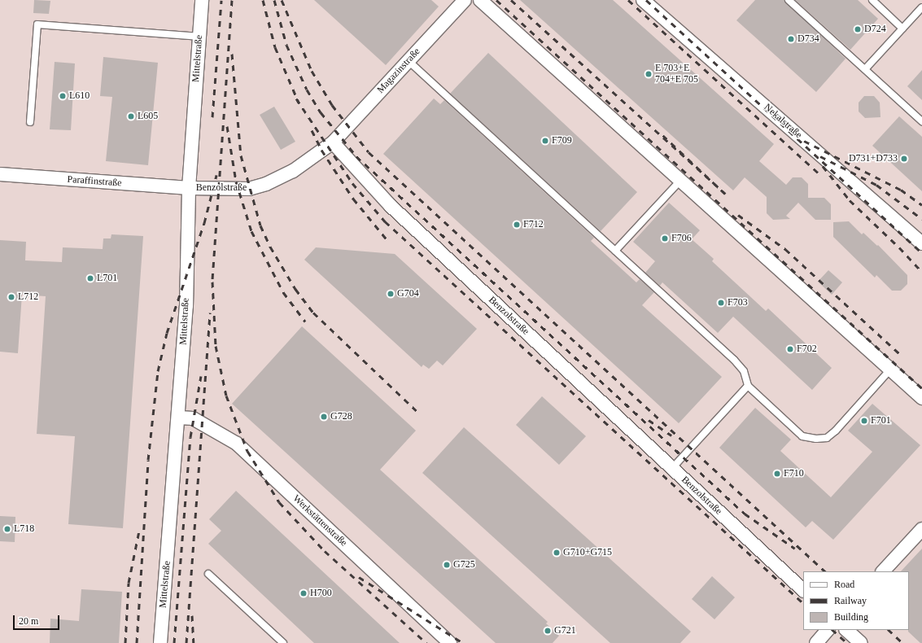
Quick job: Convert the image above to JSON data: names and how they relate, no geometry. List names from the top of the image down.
{
  "streets": {
    "street": [
      "Mittelstraße",
      "Magazinstraße",
      "Nekalstraße",
      "Paraffinstraße",
      "Benzolstraße",
      "Werkstättenstraße"
    ]
  },
  "crossings": [
    ["Mittelstraße", "Paraffinstraße"],
    ["Mittelstraße", "Benzolstraße"],
    ["Mittelstraße", "Werkstättenstraße"],
    ["Magazinstraße", "Benzolstraße"],
    ["Paraffinstraße", "Benzolstraße"]
  ],
  "places": [
    "D724",
    "D734",
    "E 703+E 704+E 705",
    "L610",
    "L605",
    "F709",
    "D731+D733",
    "F712",
    "F706",
    "L701",
    "G704",
    "L712",
    "F703",
    "F702",
    "G728",
    "F701",
    "F710",
    "L718",
    "G710+G715",
    "G725",
    "H700",
    "G721"
  ],
  "legend": ["Road", "Railway", "Building"],
  "scale_bar": "20 m"
}
